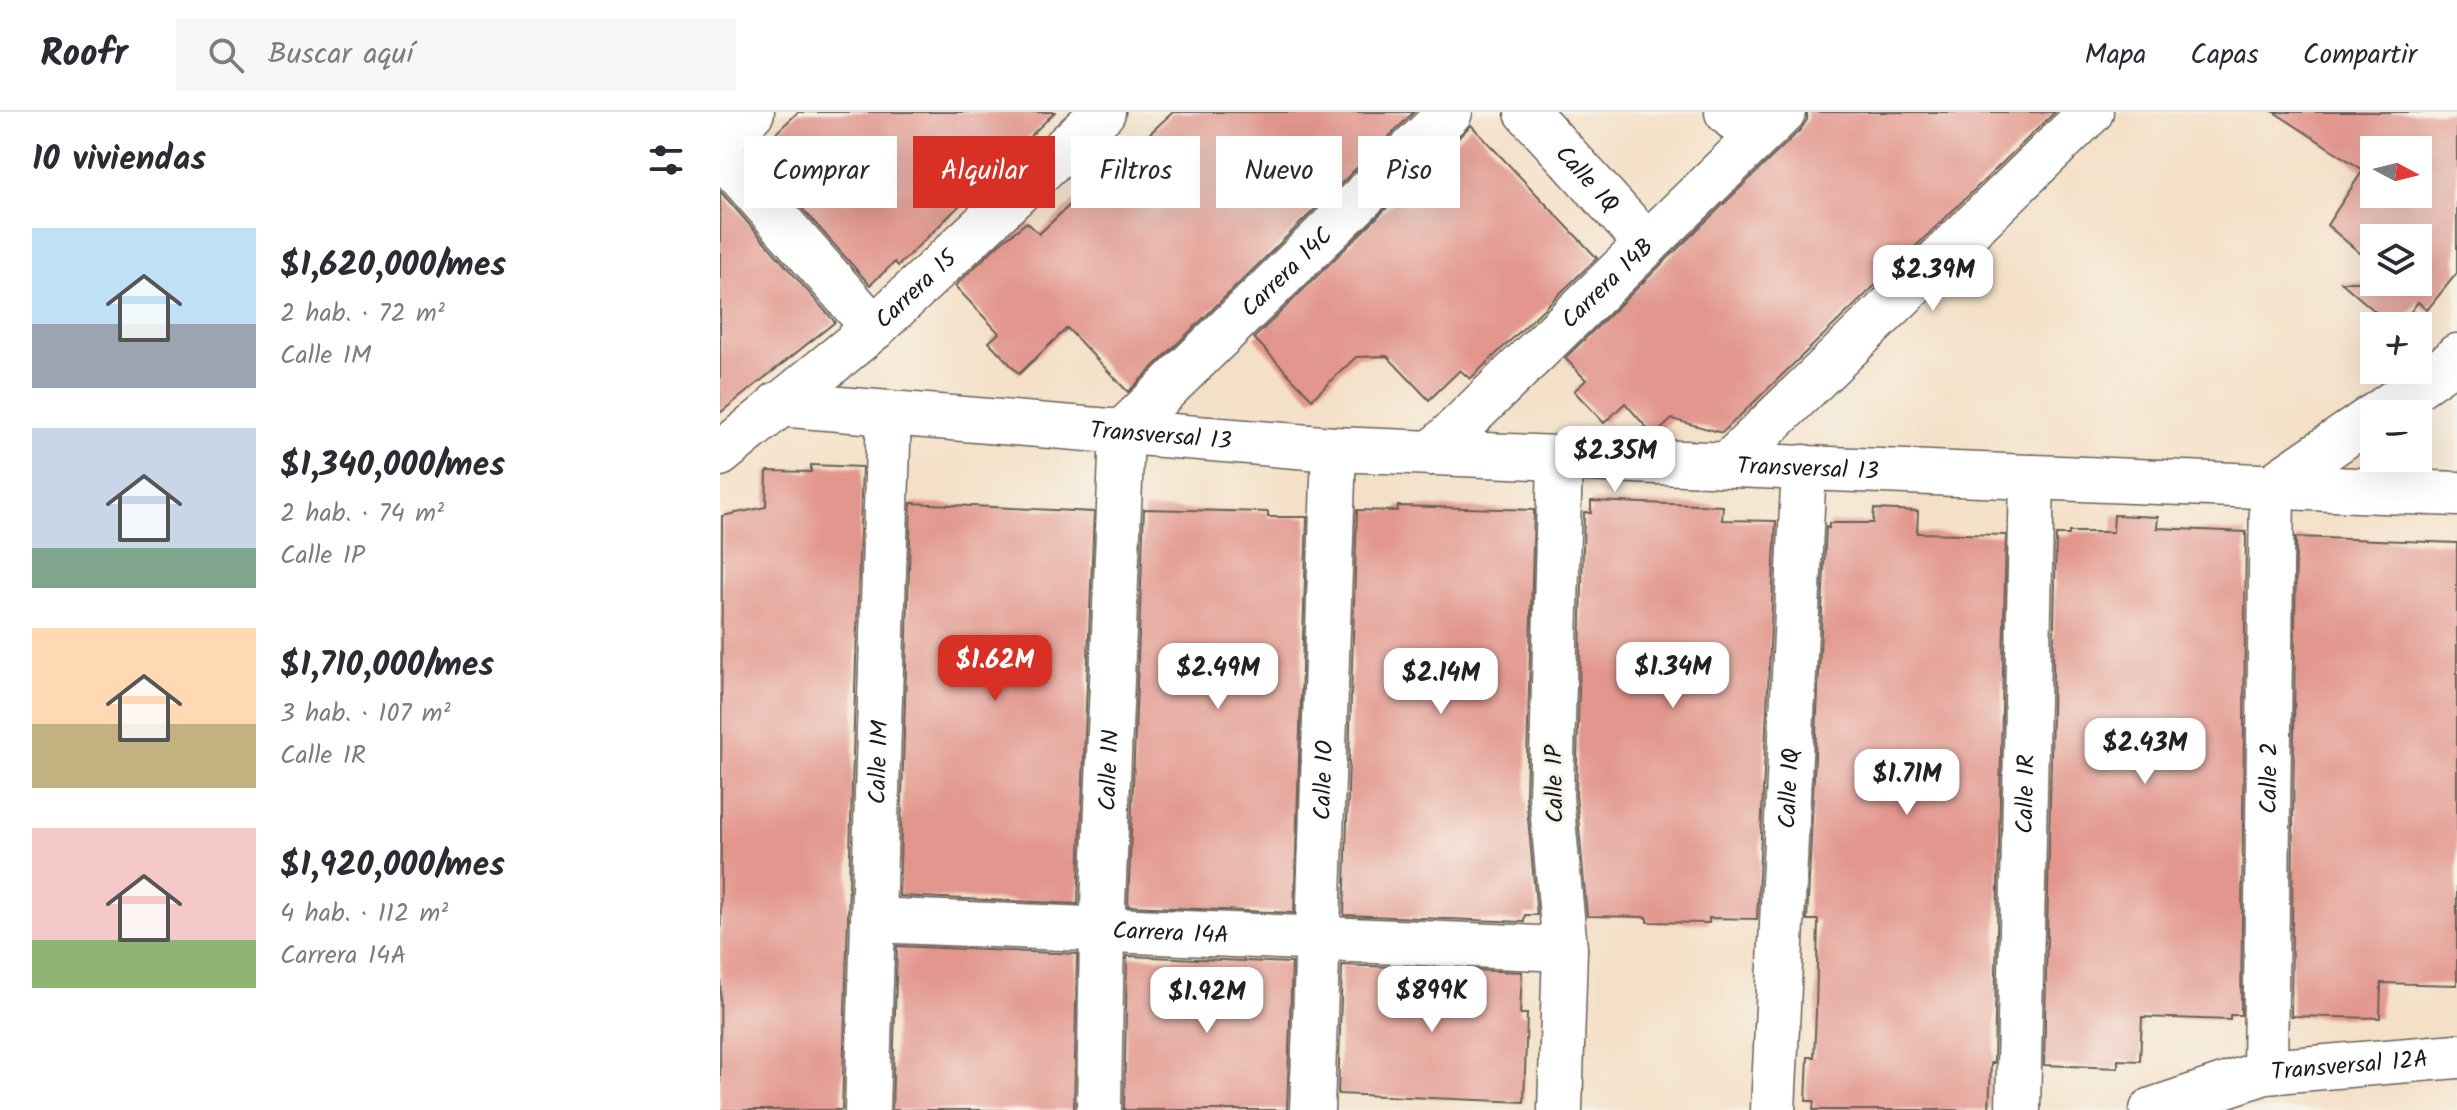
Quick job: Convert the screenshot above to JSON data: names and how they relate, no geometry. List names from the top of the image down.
{
  "streets": {
    "street": [
      "Calle 1Q",
      "Carrera 14C",
      "Carrera 14B",
      "Carrera 15",
      "Transversal 13",
      "Calle 1M",
      "Calle 1N",
      "Calle 1O",
      "Calle 2",
      "Calle 1P",
      "Calle 1R",
      "Carrera 14A",
      "Transversal 12A"
    ]
  },
  "crossings": [
    ["Calle 1Q", "Carrera 14B"],
    ["Calle 1Q", "Transversal 13"],
    ["Carrera 14C", "Transversal 13"],
    ["Carrera 14C", "Calle 1N"],
    ["Carrera 14B", "Transversal 13"],
    ["Carrera 15", "Transversal 13"],
    ["Transversal 13", "Calle 1M"],
    ["Transversal 13", "Calle 1N"],
    ["Transversal 13", "Calle 1O"],
    ["Transversal 13", "Calle 2"],
    ["Transversal 13", "Calle 1P"],
    ["Transversal 13", "Calle 1R"],
    ["Calle 1M", "Carrera 14A"],
    ["Calle 1N", "Carrera 14A"],
    ["Calle 1O", "Carrera 14A"],
    ["Calle 2", "Transversal 12A"],
    ["Calle 1P", "Carrera 14A"]
  ],
  "north": "right",
  "page": {
    "header": "Roofr",
    "search": "Buscar aquí",
    "nav": ["Mapa", "Capas", "Compartir"],
    "heading": "10 viviendas",
    "map_buttons": ["+", "−"],
    "chip": [
      "Comprar",
      "Alquilar",
      "Filtros",
      "Nuevo",
      "Piso"
    ],
    "list": [
      {
        "name": "$1,620,000/mes",
        "note": "2 hab. · 72 m² · Calle 1M"
      },
      {
        "name": "$1,340,000/mes",
        "note": "2 hab. · 74 m² · Calle 1P"
      },
      {
        "name": "$1,710,000/mes",
        "note": "3 hab. · 107 m² · Calle 1R"
      },
      {
        "name": "$1,920,000/mes",
        "note": "4 hab. · 112 m² · Carrera 14A"
      }
    ],
    "price": [
      "$2.39M",
      "$2.35M",
      "$1.62M",
      "$1.34M",
      "$2.49M",
      "$2.14M",
      "$2.43M",
      "$1.71M",
      "$899K",
      "$1.92M"
    ]
  }
}
